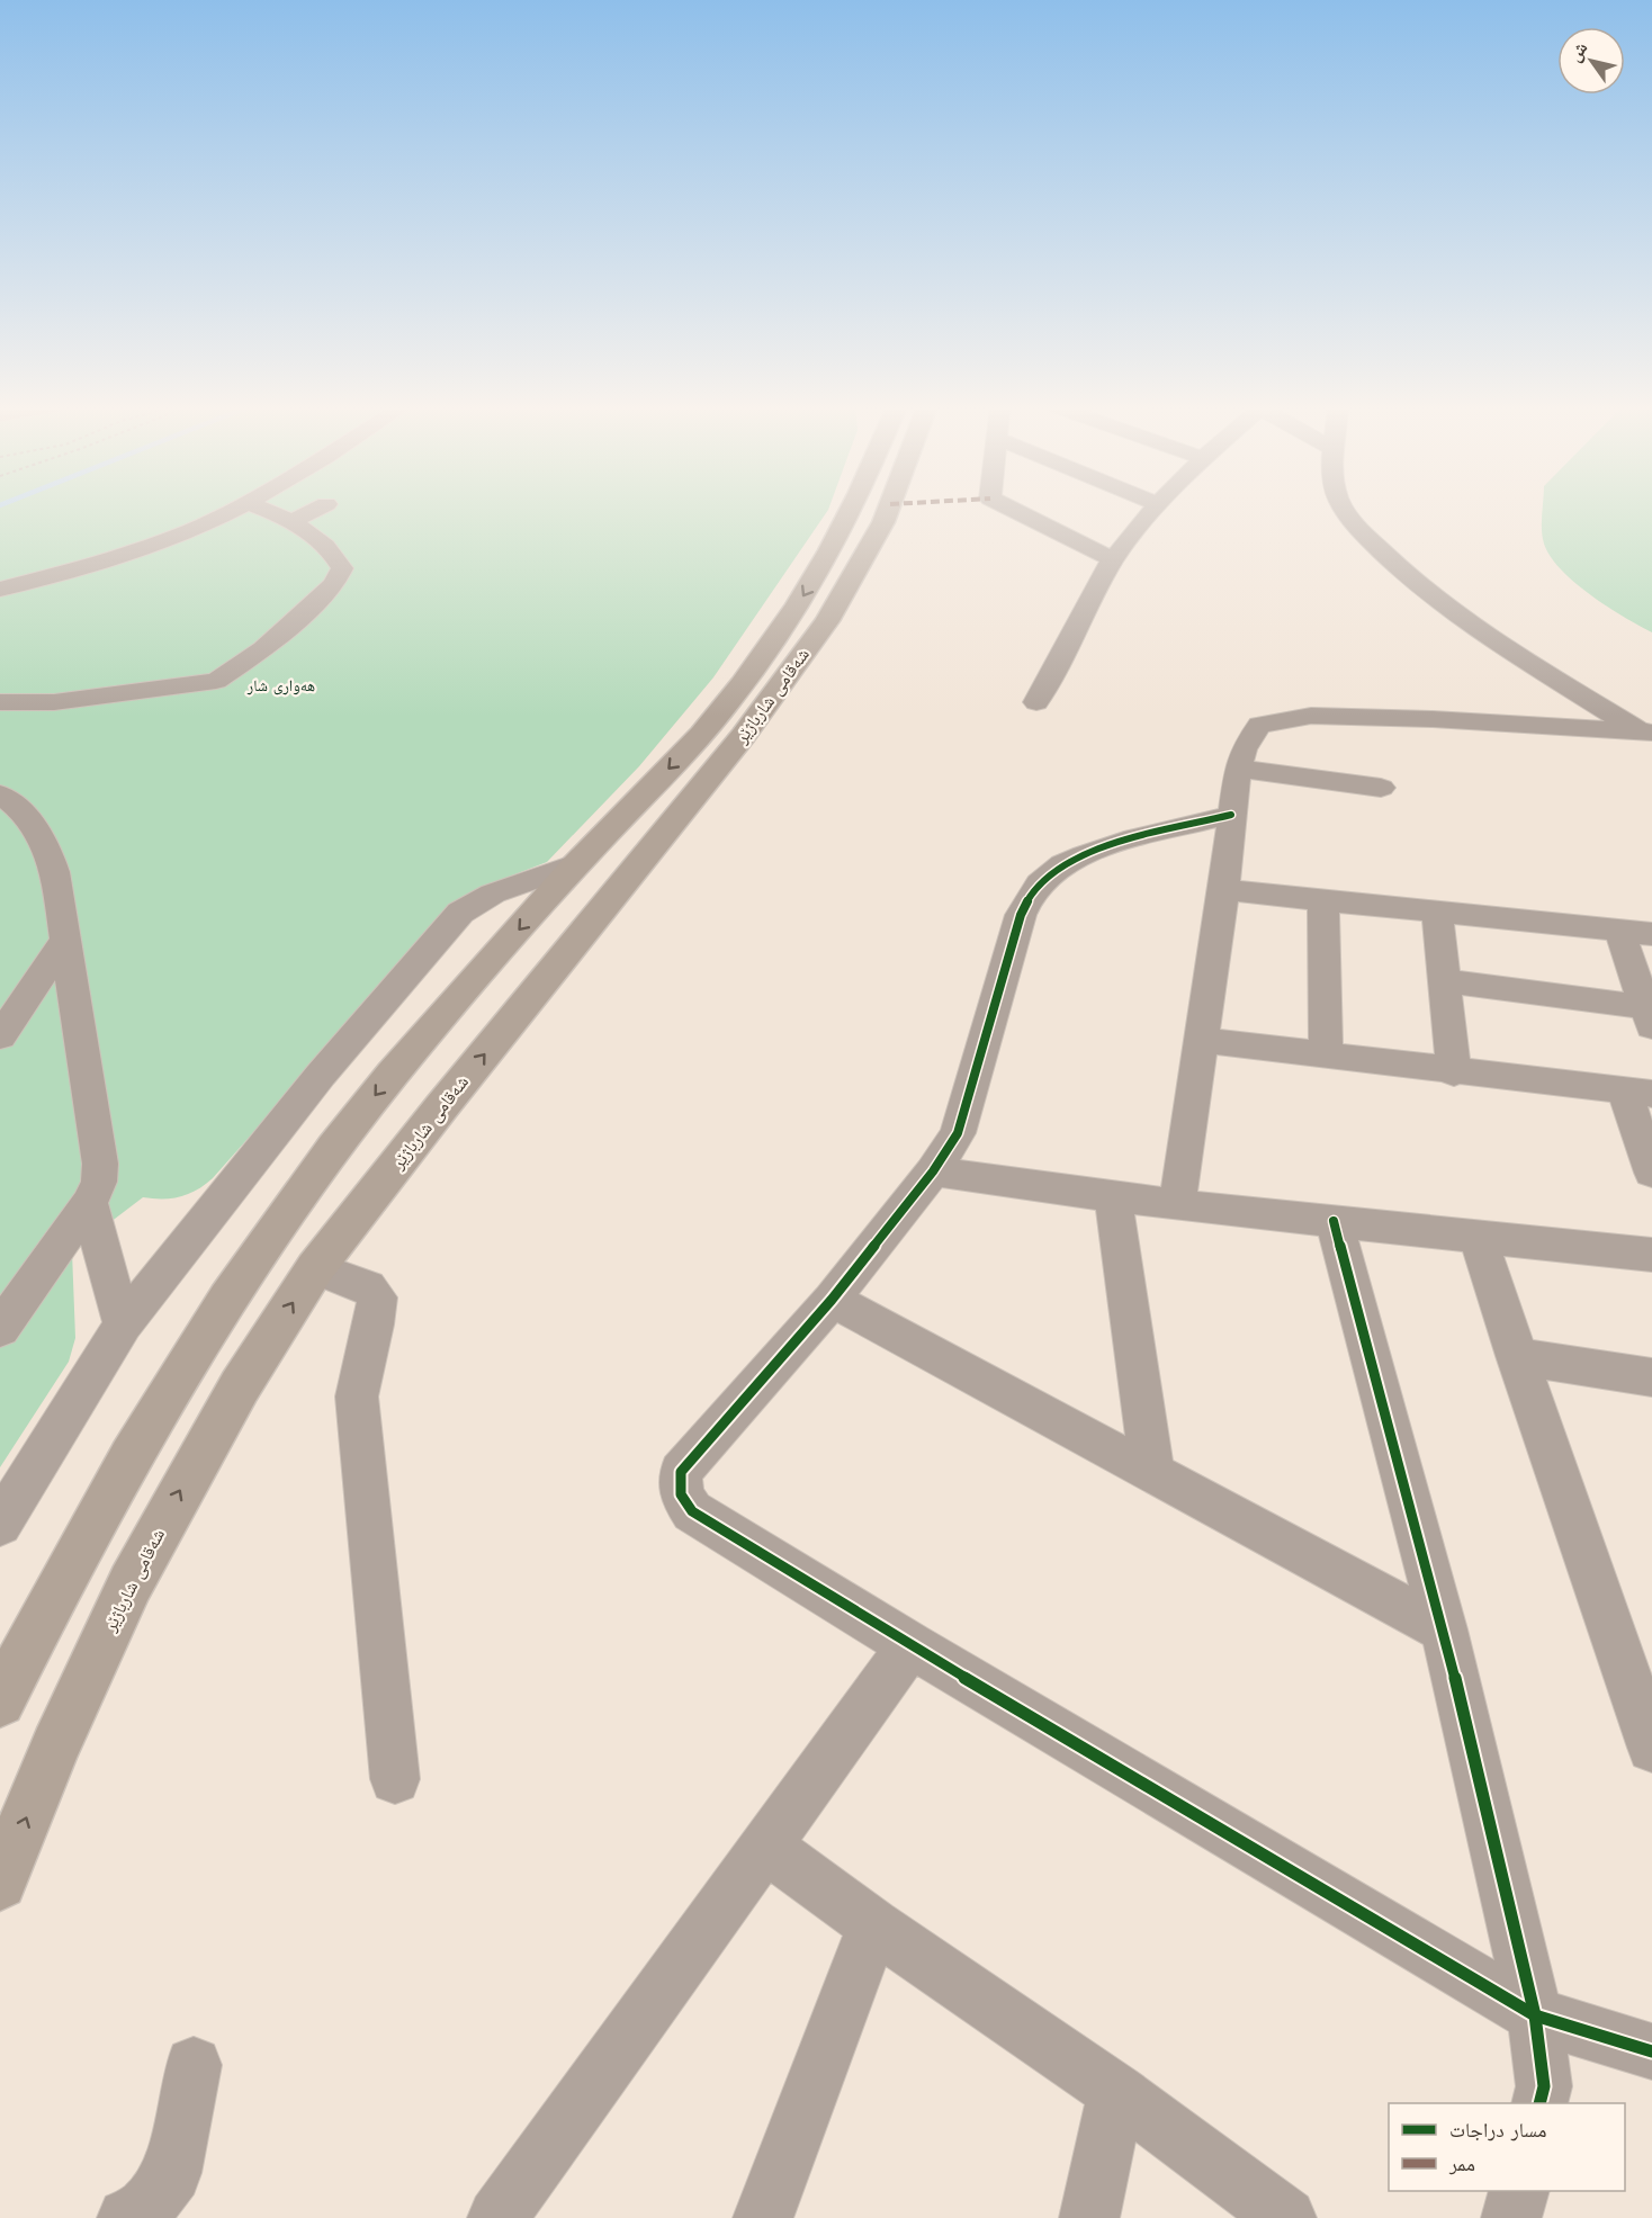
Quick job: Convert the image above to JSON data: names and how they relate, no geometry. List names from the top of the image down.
{
  "streets": {
    "main road": ["شەقامی شارباژێر"]
  },
  "parks": ["هەواری شار"],
  "legend": ["مسار دراجات", "ممر"],
  "north": "top left"
}
